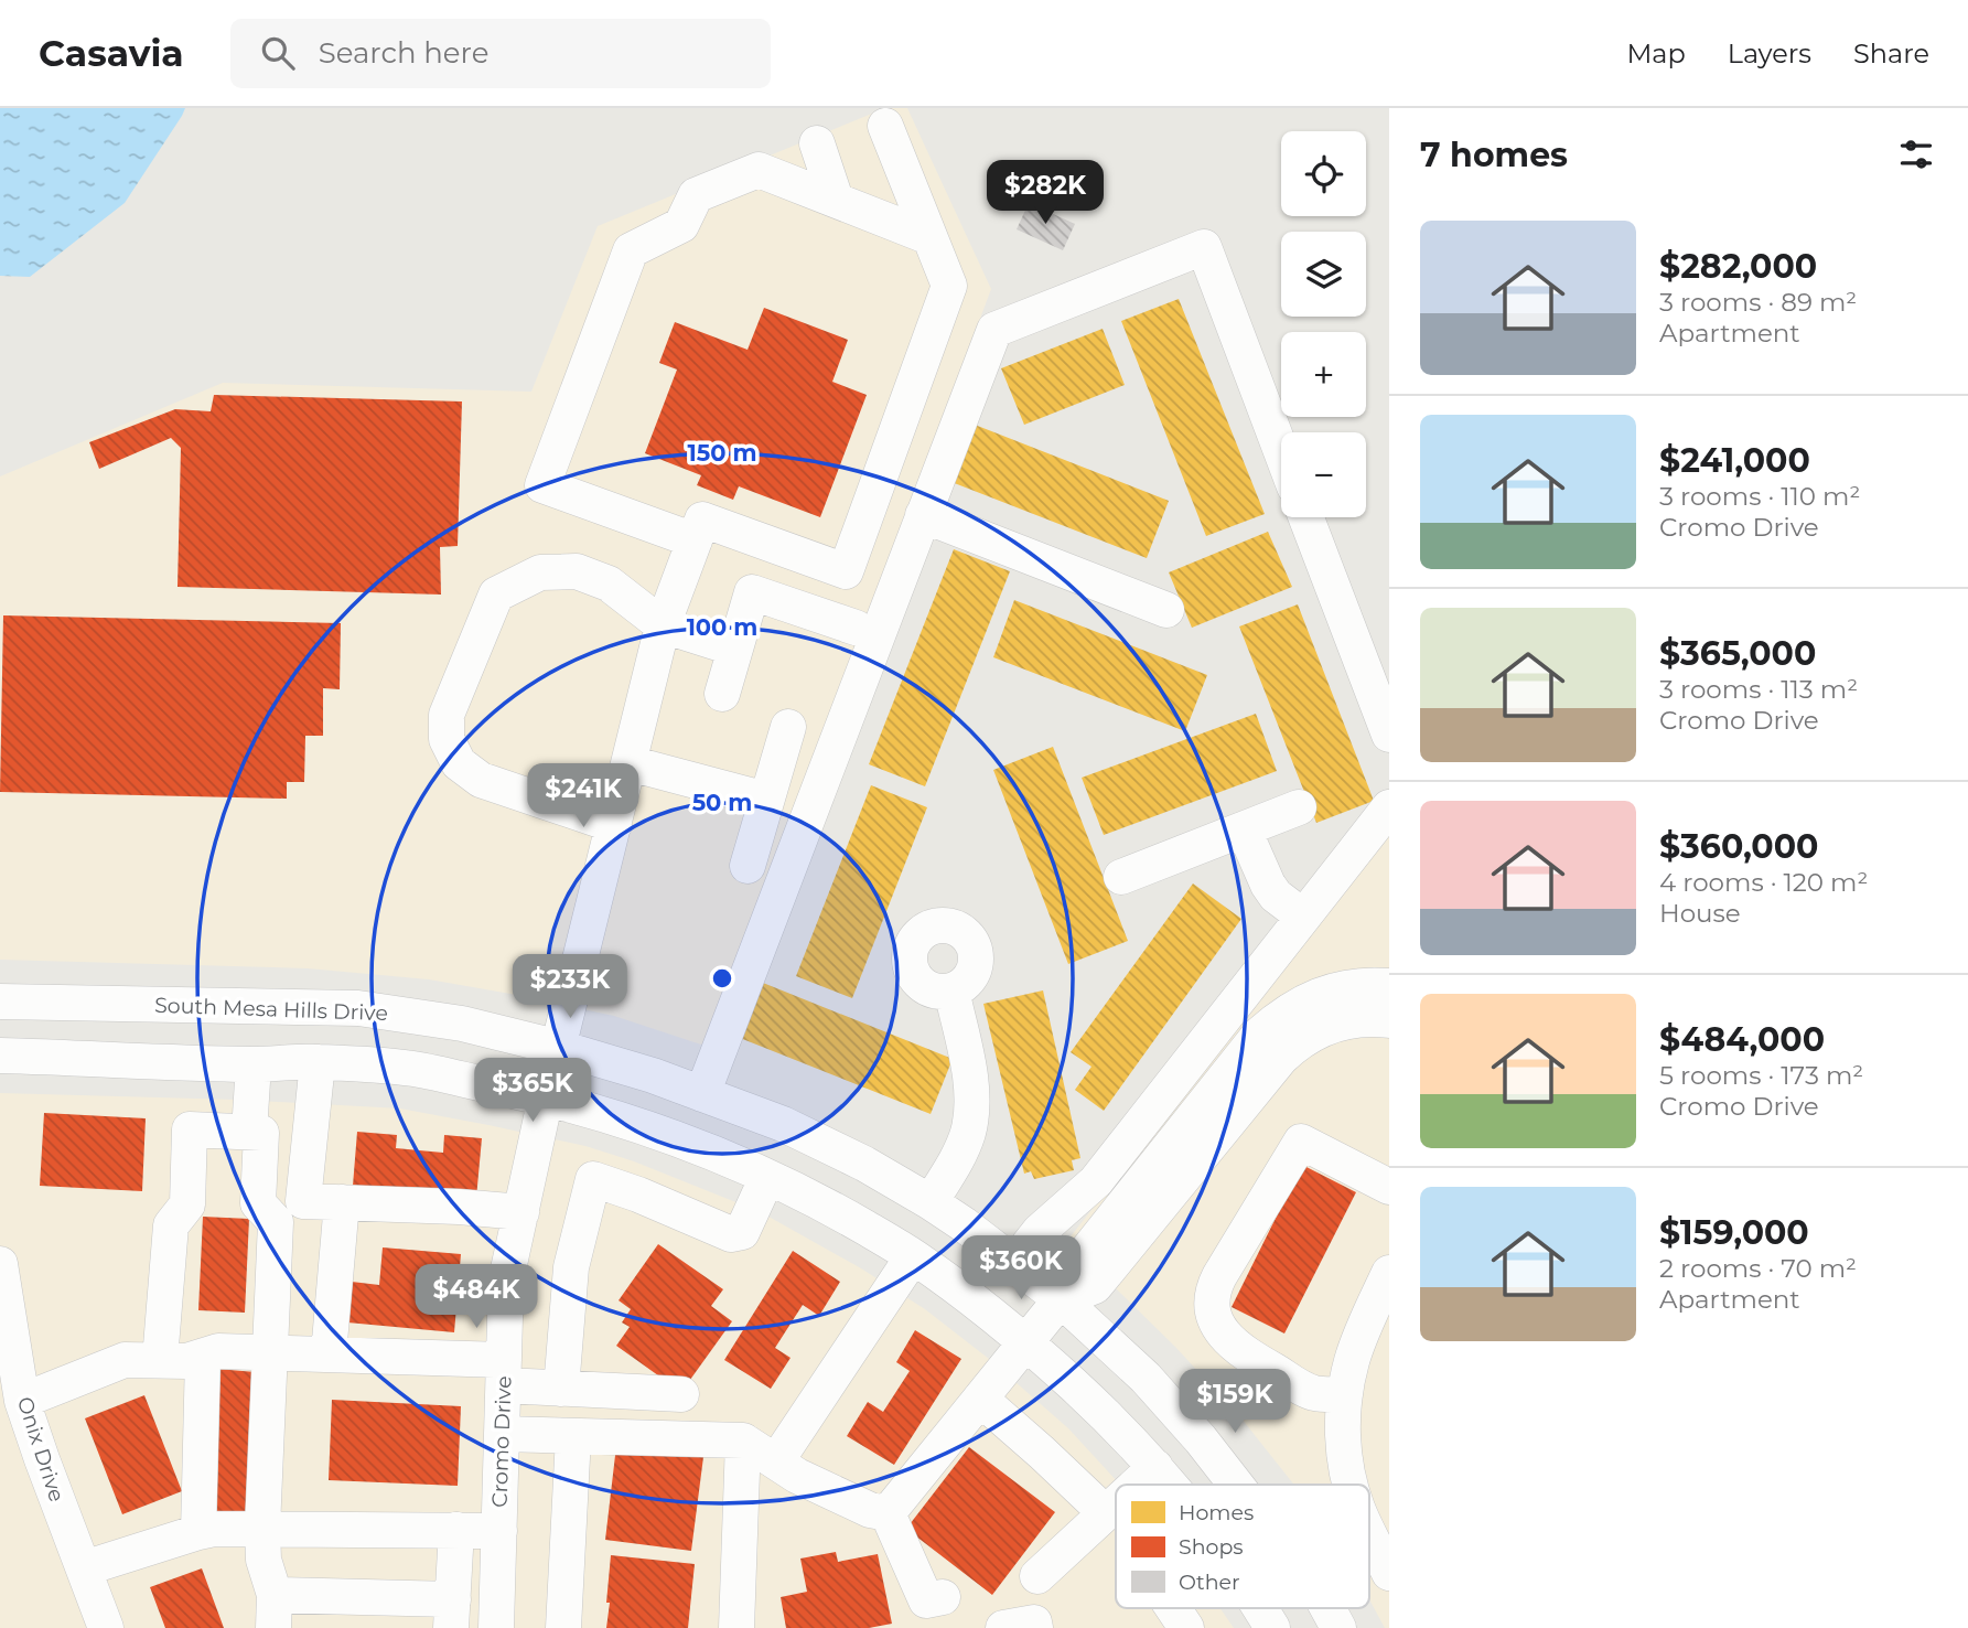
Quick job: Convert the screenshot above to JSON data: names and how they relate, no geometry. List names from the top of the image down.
{
  "streets": {
    "street": ["South Mesa Hills Drive", "Cromo Drive", "Onix Drive"]
  },
  "crossings": [
    ["South Mesa Hills Drive", "Cromo Drive"]
  ],
  "legend": ["Homes", "Shops", "Other"],
  "page": {
    "header": "Casavia",
    "search": "Search here",
    "nav": ["Map", "Layers", "Share"],
    "heading": "7 homes",
    "map_buttons": ["+", "−"],
    "price": [
      "$282K",
      "$241K",
      "$233K",
      "$365K",
      "$360K",
      "$484K",
      "$159K"
    ],
    "list": [
      {
        "name": "$282,000",
        "note": "3 rooms · 89 m² · Apartment"
      },
      {
        "name": "$241,000",
        "note": "3 rooms · 110 m² · Cromo Drive"
      },
      {
        "name": "$365,000",
        "note": "3 rooms · 113 m² · Cromo Drive"
      },
      {
        "name": "$360,000",
        "note": "4 rooms · 120 m² · House"
      },
      {
        "name": "$484,000",
        "note": "5 rooms · 173 m² · Cromo Drive"
      },
      {
        "name": "$159,000",
        "note": "2 rooms · 70 m² · Apartment"
      }
    ]
  },
  "rings": ["150 m", "100 m", "50 m"]
}
